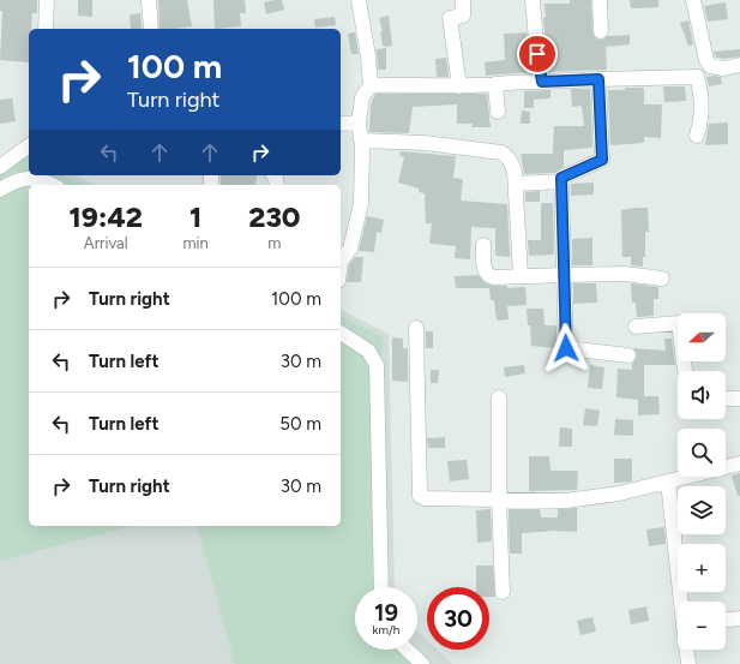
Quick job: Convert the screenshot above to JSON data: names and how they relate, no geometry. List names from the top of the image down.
{
  "north": "left",
  "page": {
    "turn": ["100 m", "Turn right"],
    "eta": [
      "19:42",
      "Arrival",
      "1",
      "min",
      "230",
      "m"
    ],
    "list": [
      {
        "name": "Turn right",
        "value": "100 m"
      },
      {
        "name": "Turn left",
        "value": "30 m"
      },
      {
        "name": "Turn left",
        "value": "50 m"
      },
      {
        "name": "Turn right",
        "value": "30 m"
      }
    ],
    "map_buttons": ["+", "−"],
    "speed": "19 km/h",
    "limit": "30"
  }
}
